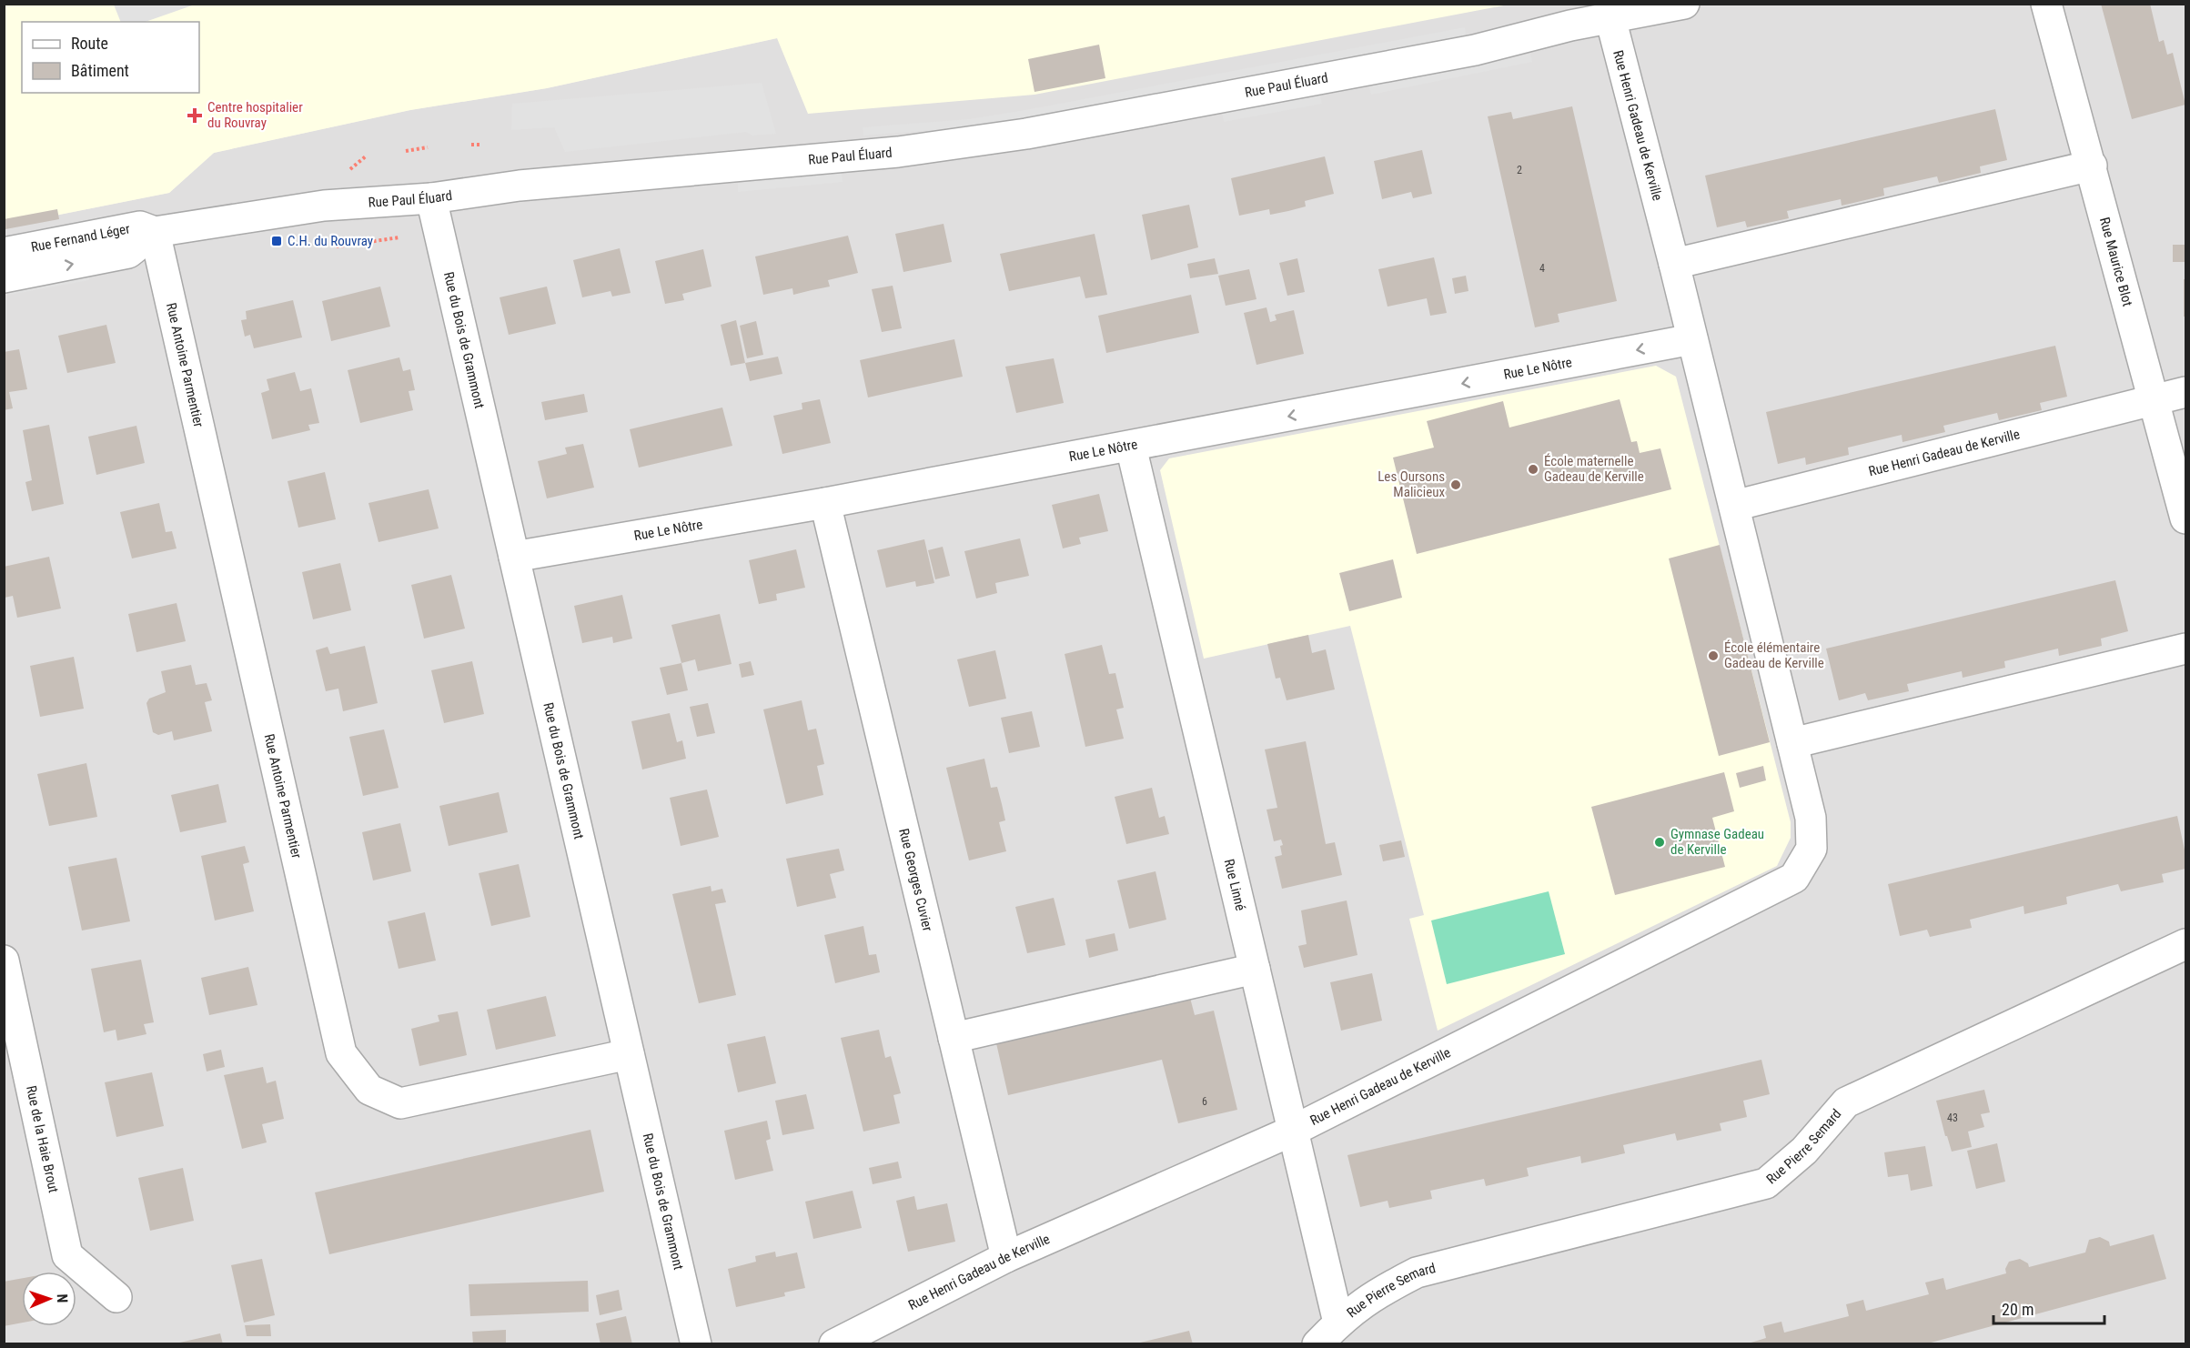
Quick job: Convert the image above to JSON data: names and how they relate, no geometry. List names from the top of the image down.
{
  "streets": {
    "street": [
      "Rue Paul Éluard",
      "Rue Henri Gadeau de Kerville",
      "Rue Fernand Léger",
      "Rue Maurice Blot",
      "Rue du Bois de Grammont",
      "Rue Antoine Parmentier",
      "Rue Le Nôtre",
      "Rue Georges Cuvier",
      "Rue Linné",
      "Rue de la Haie Brout",
      "Rue Pierre Semard"
    ]
  },
  "crossings": [
    ["Rue Paul Éluard", "Rue Henri Gadeau de Kerville"],
    ["Rue Paul Éluard", "Rue Fernand Léger"],
    ["Rue Paul Éluard", "Rue du Bois de Grammont"],
    ["Rue Paul Éluard", "Rue Antoine Parmentier"],
    ["Rue Henri Gadeau de Kerville", "Rue Maurice Blot"],
    ["Rue Henri Gadeau de Kerville", "Rue Le Nôtre"],
    ["Rue Henri Gadeau de Kerville", "Rue Georges Cuvier"],
    ["Rue Henri Gadeau de Kerville", "Rue Linné"],
    ["Rue Fernand Léger", "Rue Antoine Parmentier"],
    ["Rue du Bois de Grammont", "Rue Antoine Parmentier"],
    ["Rue du Bois de Grammont", "Rue Le Nôtre"],
    ["Rue Le Nôtre", "Rue Georges Cuvier"],
    ["Rue Le Nôtre", "Rue Linné"],
    ["Rue Linné", "Rue Pierre Semard"]
  ],
  "one_way": ["Rue Le Nôtre"],
  "places": {
    "health": ["Centre hospitalier du Rouvray"],
    "transit": ["C.H. du Rouvray"],
    "other": [
      "École maternelle Gadeau de Kerville",
      "Les Oursons Malicieux",
      "École élémentaire Gadeau de Kerville",
      "Gymnase Gadeau de Kerville"
    ]
  },
  "house_numbers": [
    "2",
    "4",
    "6",
    "43"
  ],
  "legend": ["Route", "Bâtiment"],
  "scale_bar": "20 m",
  "north": "right"
}
